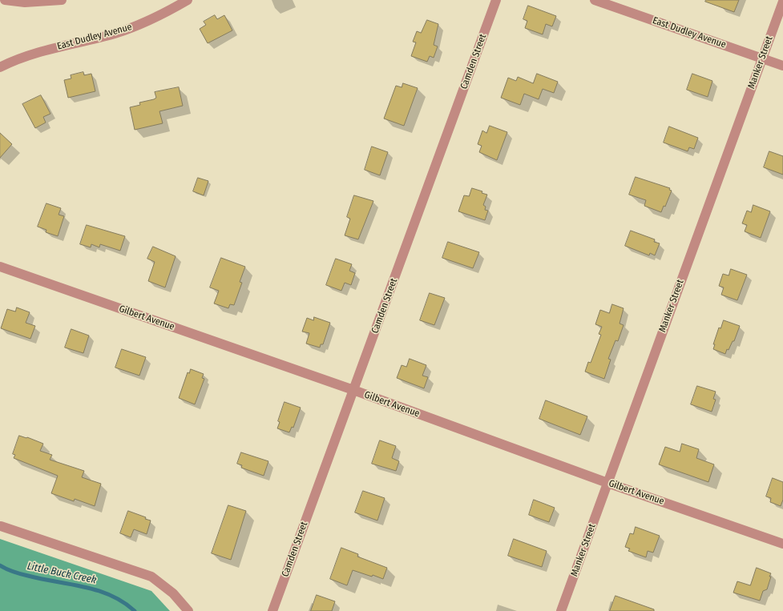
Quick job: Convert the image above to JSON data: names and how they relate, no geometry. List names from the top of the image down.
{
  "streets": {
    "street": [
      "East Dudley Avenue",
      "Camden Street",
      "Manker Street",
      "Gilbert Avenue"
    ]
  },
  "crossings": [
    ["East Dudley Avenue", "Manker Street"],
    ["Camden Street", "Gilbert Avenue"],
    ["Manker Street", "Gilbert Avenue"]
  ],
  "water": ["Little Buck Creek"]
}
